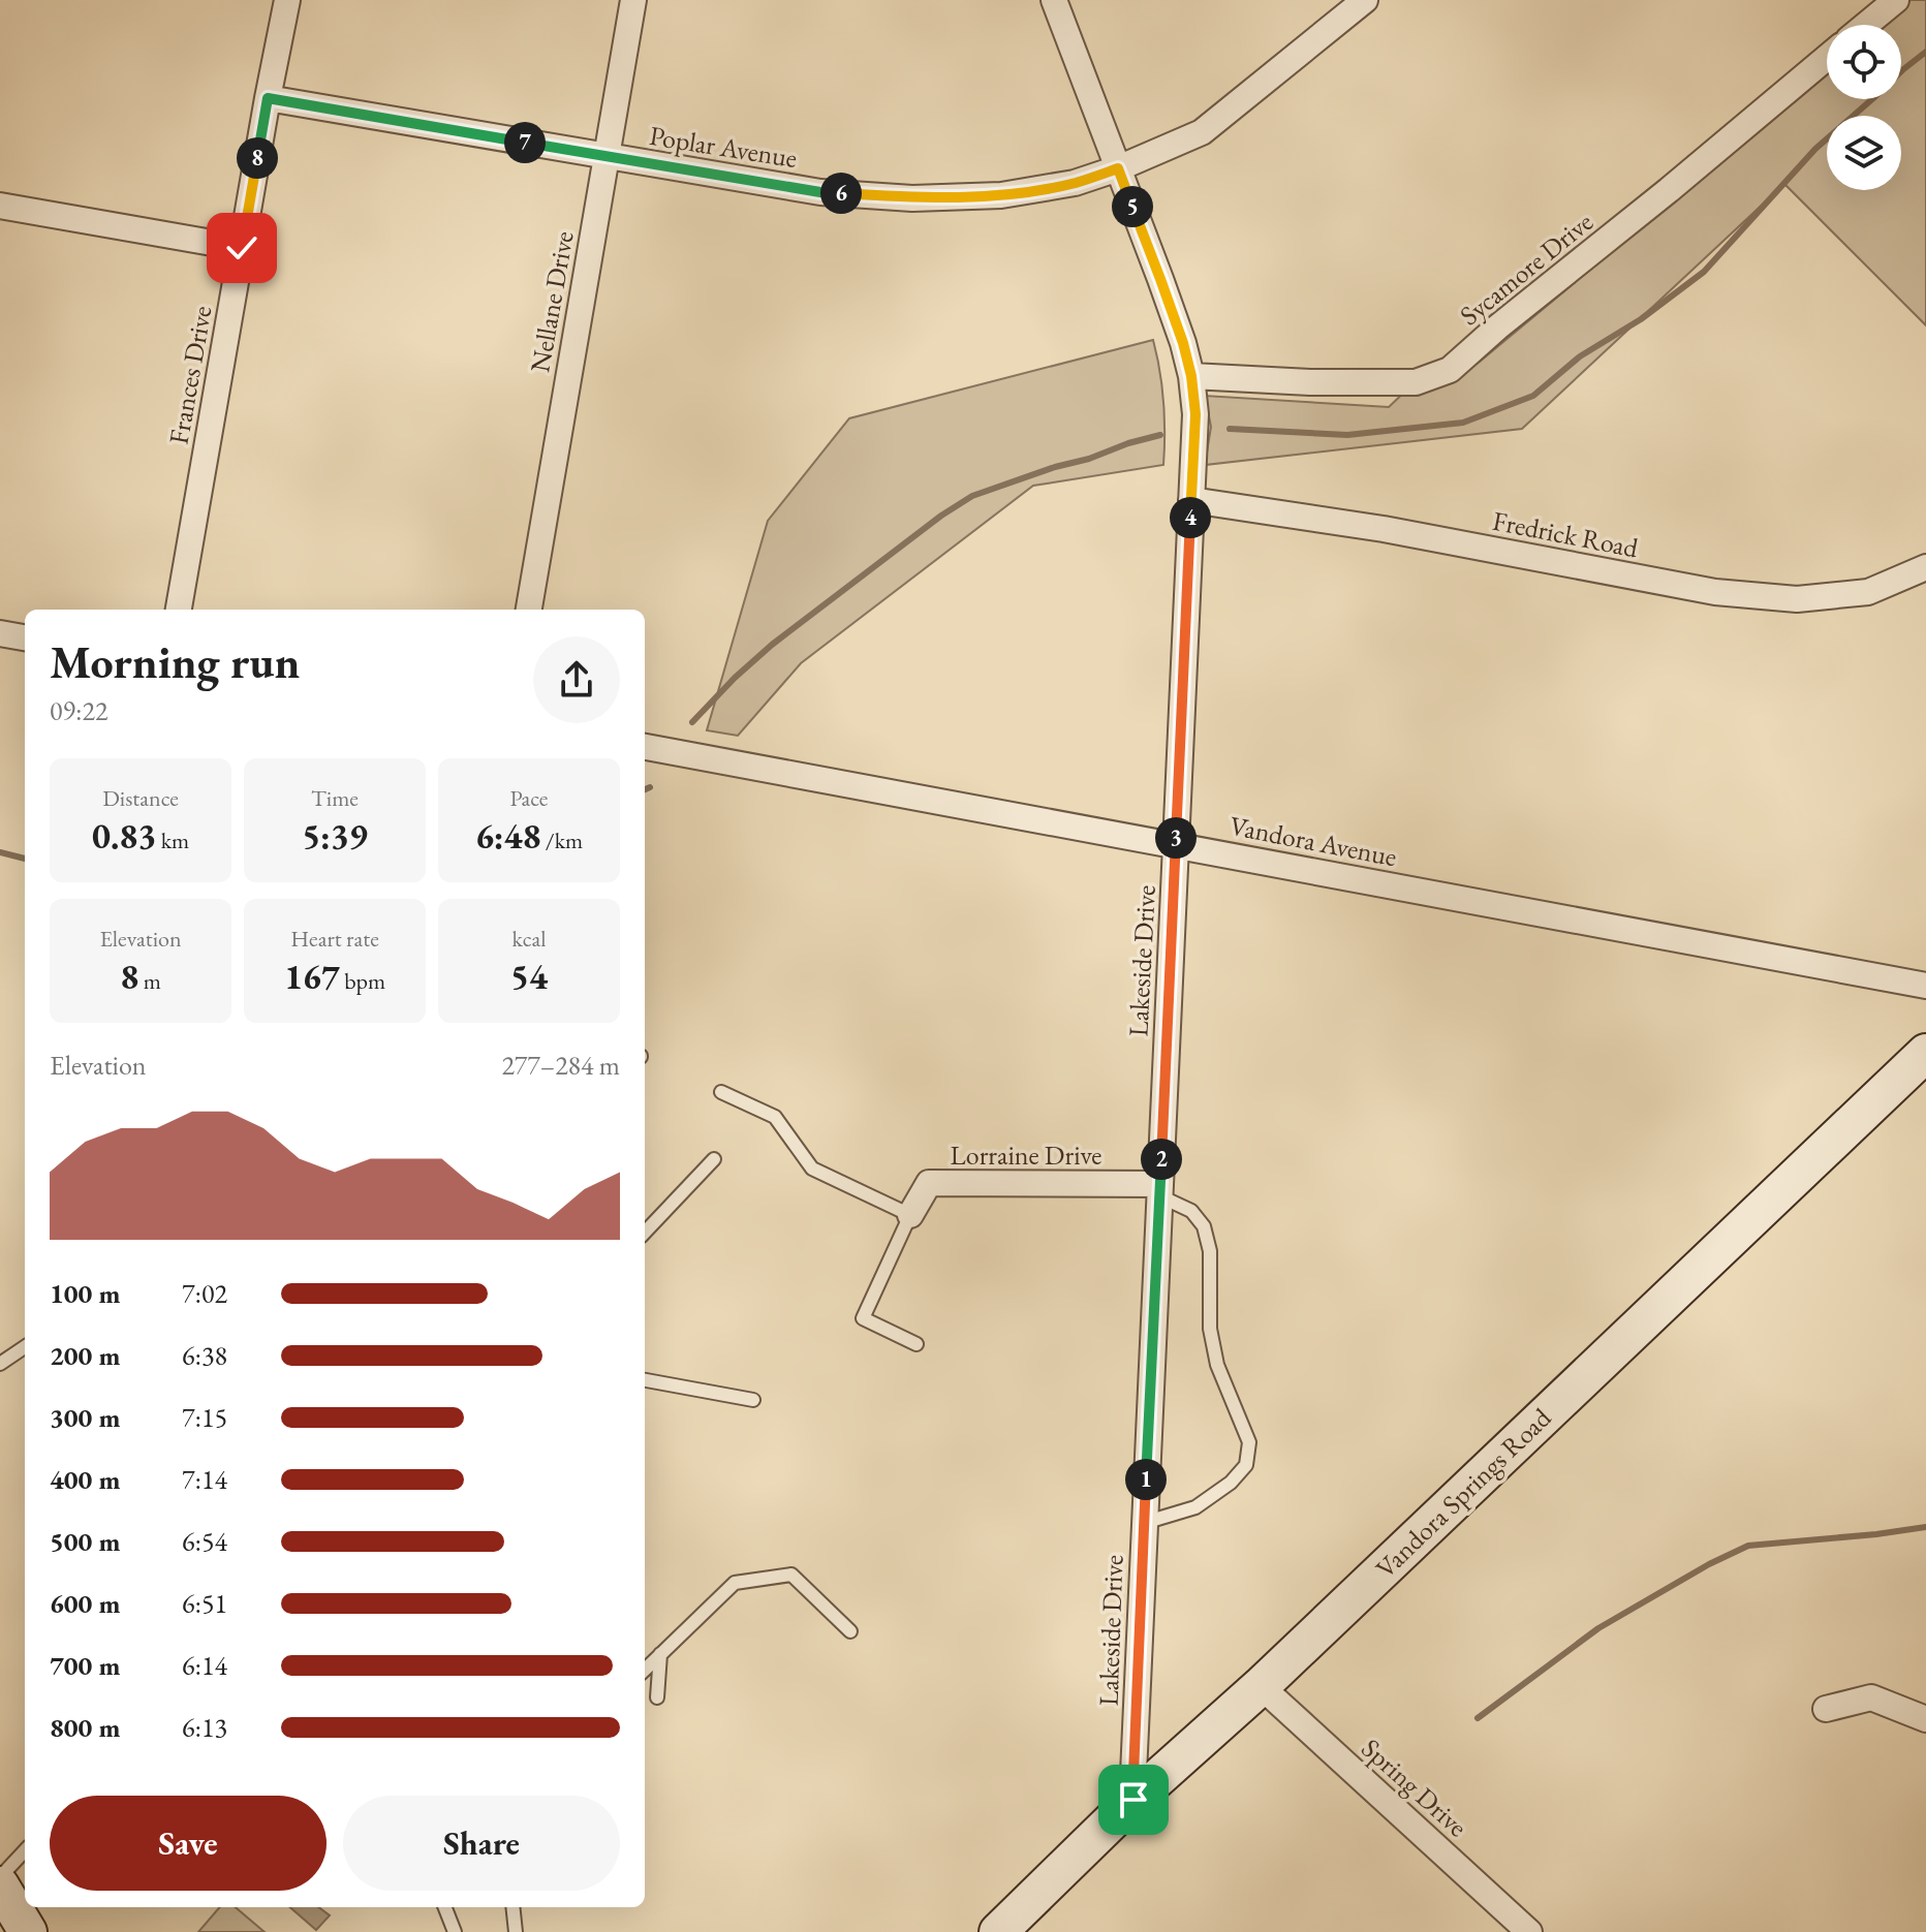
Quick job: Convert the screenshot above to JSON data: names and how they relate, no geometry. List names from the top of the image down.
{
  "streets": {
    "street": [
      "Poplar Avenue",
      "Sycamore Drive",
      "Nellane Drive",
      "Frances Drive",
      "Fredrick Road",
      "Vandora Avenue",
      "Lakeside Drive",
      "Lorraine Drive",
      "Vandora Springs Road",
      "Spring Drive"
    ]
  },
  "crossings": [
    ["Poplar Avenue", "Nellane Drive"],
    ["Poplar Avenue", "Frances Drive"],
    ["Poplar Avenue", "Lakeside Drive"],
    ["Sycamore Drive", "Lakeside Drive"],
    ["Fredrick Road", "Lakeside Drive"],
    ["Vandora Avenue", "Lakeside Drive"],
    ["Lakeside Drive", "Lorraine Drive"],
    ["Lakeside Drive", "Vandora Springs Road"],
    ["Vandora Springs Road", "Spring Drive"]
  ],
  "page": {
    "pins": [
      "7",
      "8",
      "6",
      "5",
      "4",
      "3",
      "2",
      "1"
    ],
    "heading": ["Morning run", "09:22"],
    "stats": [
      ["Distance", "0.83 km"],
      ["Time", "5:39"],
      ["Pace", "6:48 /km"],
      ["Elevation", "8 m"],
      ["Heart rate", "167 bpm"],
      ["kcal", "54"]
    ],
    "chart": ["Elevation", "277–284 m"],
    "list": [
      {
        "name": "100 m",
        "note": "7:02"
      },
      {
        "name": "200 m",
        "note": "6:38"
      },
      {
        "name": "300 m",
        "note": "7:15"
      },
      {
        "name": "400 m",
        "note": "7:14"
      },
      {
        "name": "500 m",
        "note": "6:54"
      },
      {
        "name": "600 m",
        "note": "6:51"
      },
      {
        "name": "700 m",
        "note": "6:14"
      },
      {
        "name": "800 m",
        "note": "6:13"
      }
    ],
    "buttons": ["Save", "Share"]
  }
}
